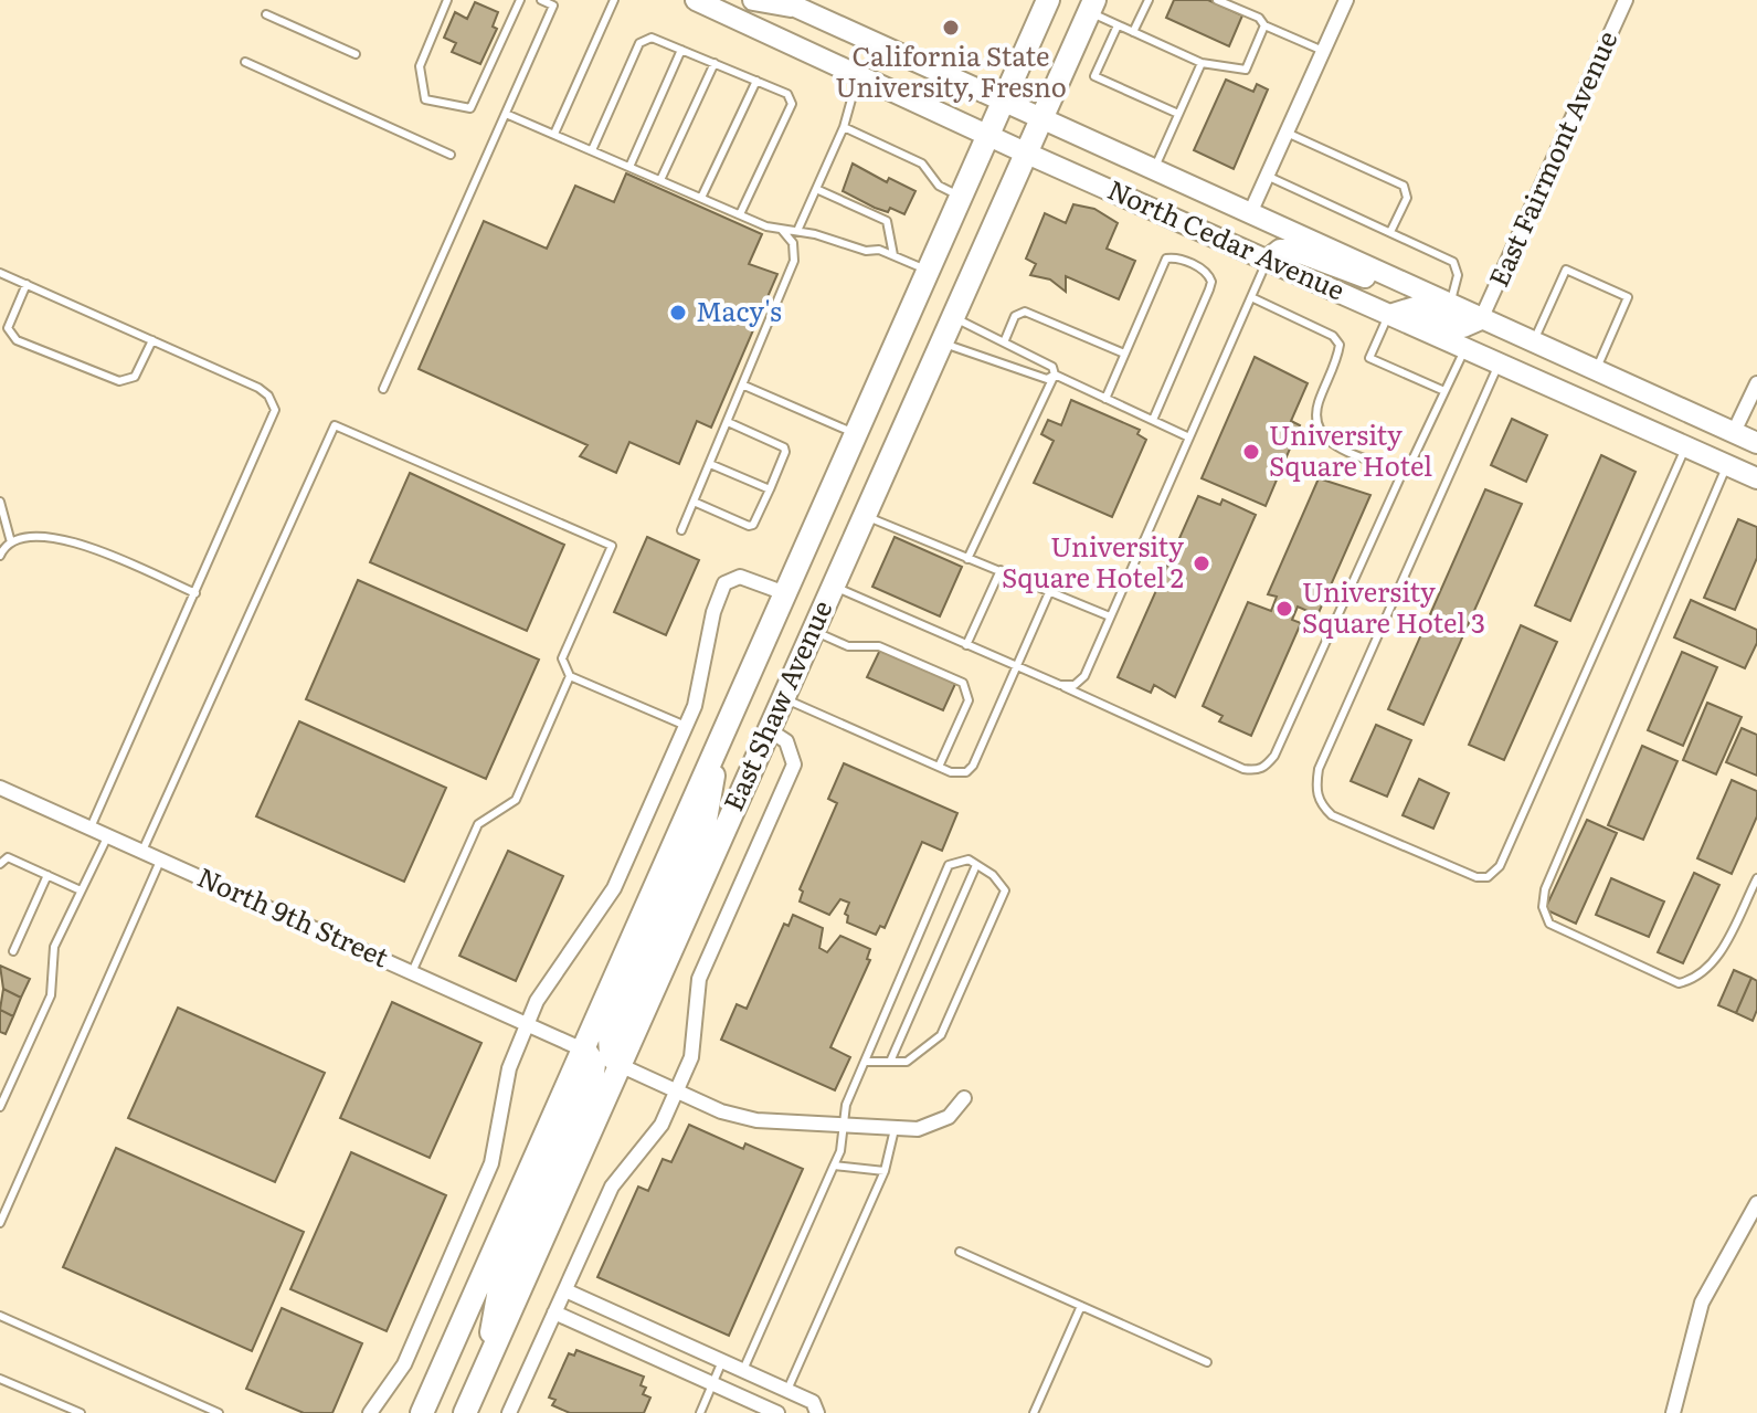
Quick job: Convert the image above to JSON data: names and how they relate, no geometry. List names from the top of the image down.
{
  "streets": {
    "main road": ["North Cedar Avenue", "East Shaw Avenue"],
    "street": ["East Fairmont Avenue", "North 9th Street"]
  },
  "crossings": [
    ["East Fairmont Avenue", "North Cedar Avenue"],
    ["North Cedar Avenue", "East Shaw Avenue"],
    ["East Shaw Avenue", "North 9th Street"]
  ],
  "places": [
    "California State University, Fresno",
    "Macy's",
    "University Square Hotel",
    "University Square Hotel 2",
    "University Square Hotel 3"
  ]
}
